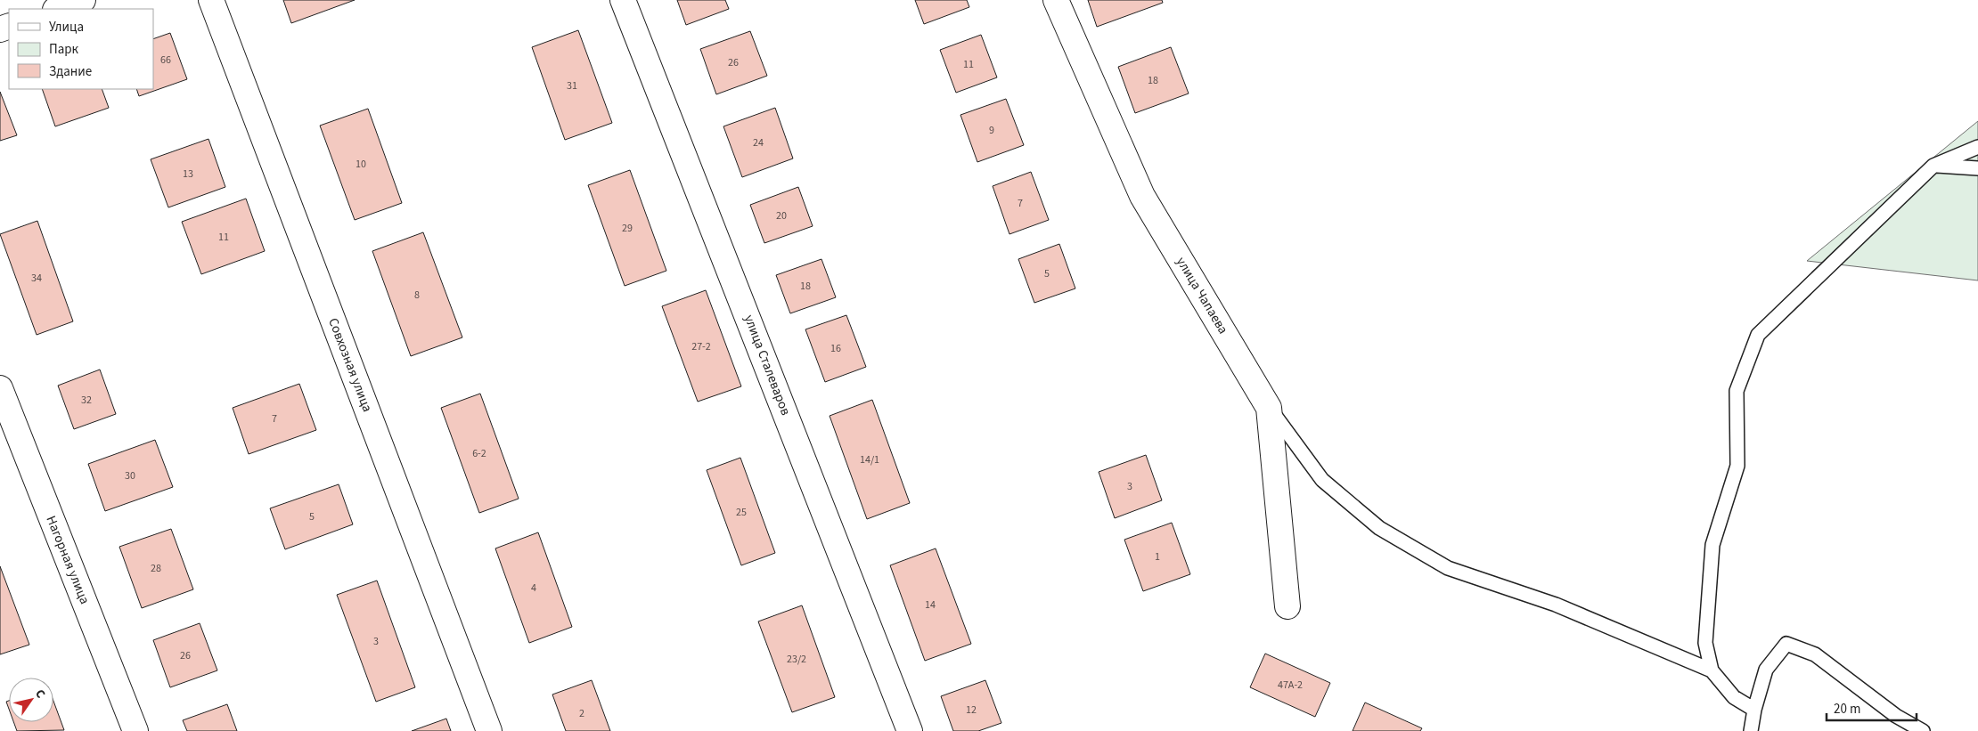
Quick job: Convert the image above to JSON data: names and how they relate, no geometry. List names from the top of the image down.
{
  "streets": {
    "street": [
      "улица Чапаева",
      "Совхозная улица",
      "улица Сталеваров",
      "Нагорная улица"
    ]
  },
  "house_numbers": [
    "66",
    "26",
    "11",
    "18",
    "31",
    "9",
    "24",
    "10",
    "13",
    "7",
    "20",
    "29",
    "11",
    "5",
    "34",
    "18",
    "8",
    "27-2",
    "16",
    "32",
    "7",
    "6-2",
    "14/1",
    "30",
    "3",
    "25",
    "5",
    "1",
    "28",
    "4",
    "14",
    "3",
    "26",
    "23/2",
    "47А-2",
    "12",
    "2"
  ],
  "legend": ["Улица", "Парк", "Здание"],
  "scale_bar": "20 m",
  "north": "top right"
}
